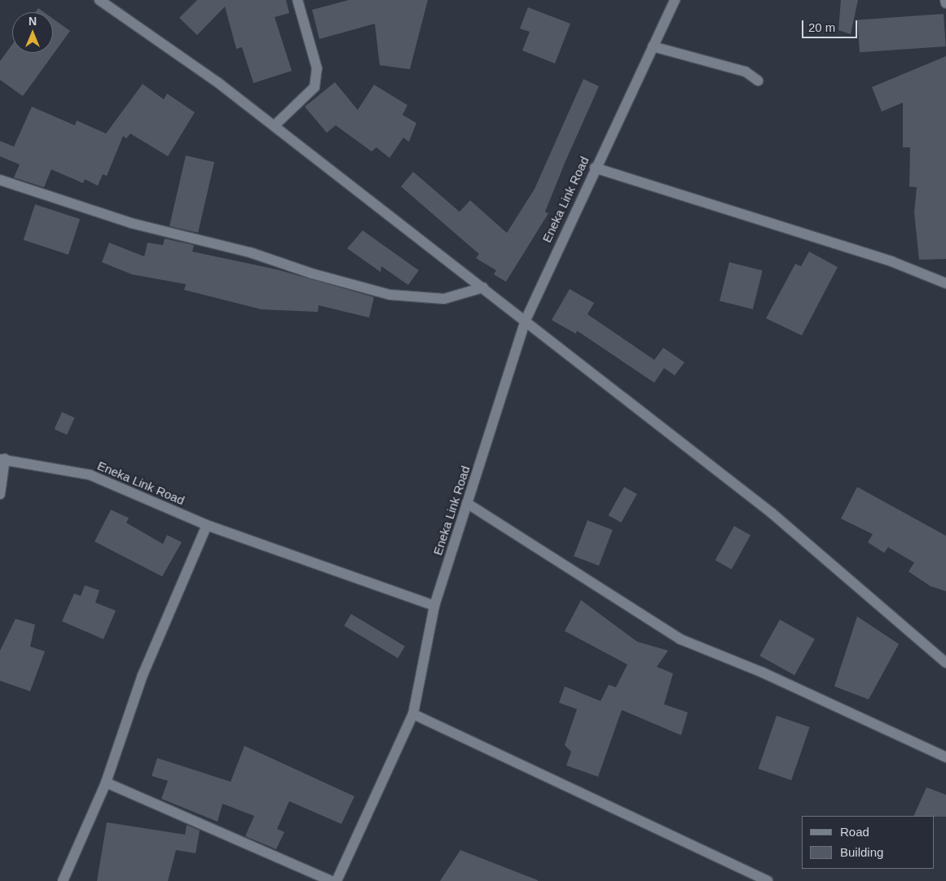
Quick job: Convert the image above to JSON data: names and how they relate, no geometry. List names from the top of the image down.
{
  "streets": {
    "street": ["Eneka Link Road"]
  },
  "legend": ["Road", "Building"],
  "scale_bar": "20 m",
  "north": "top"
}
